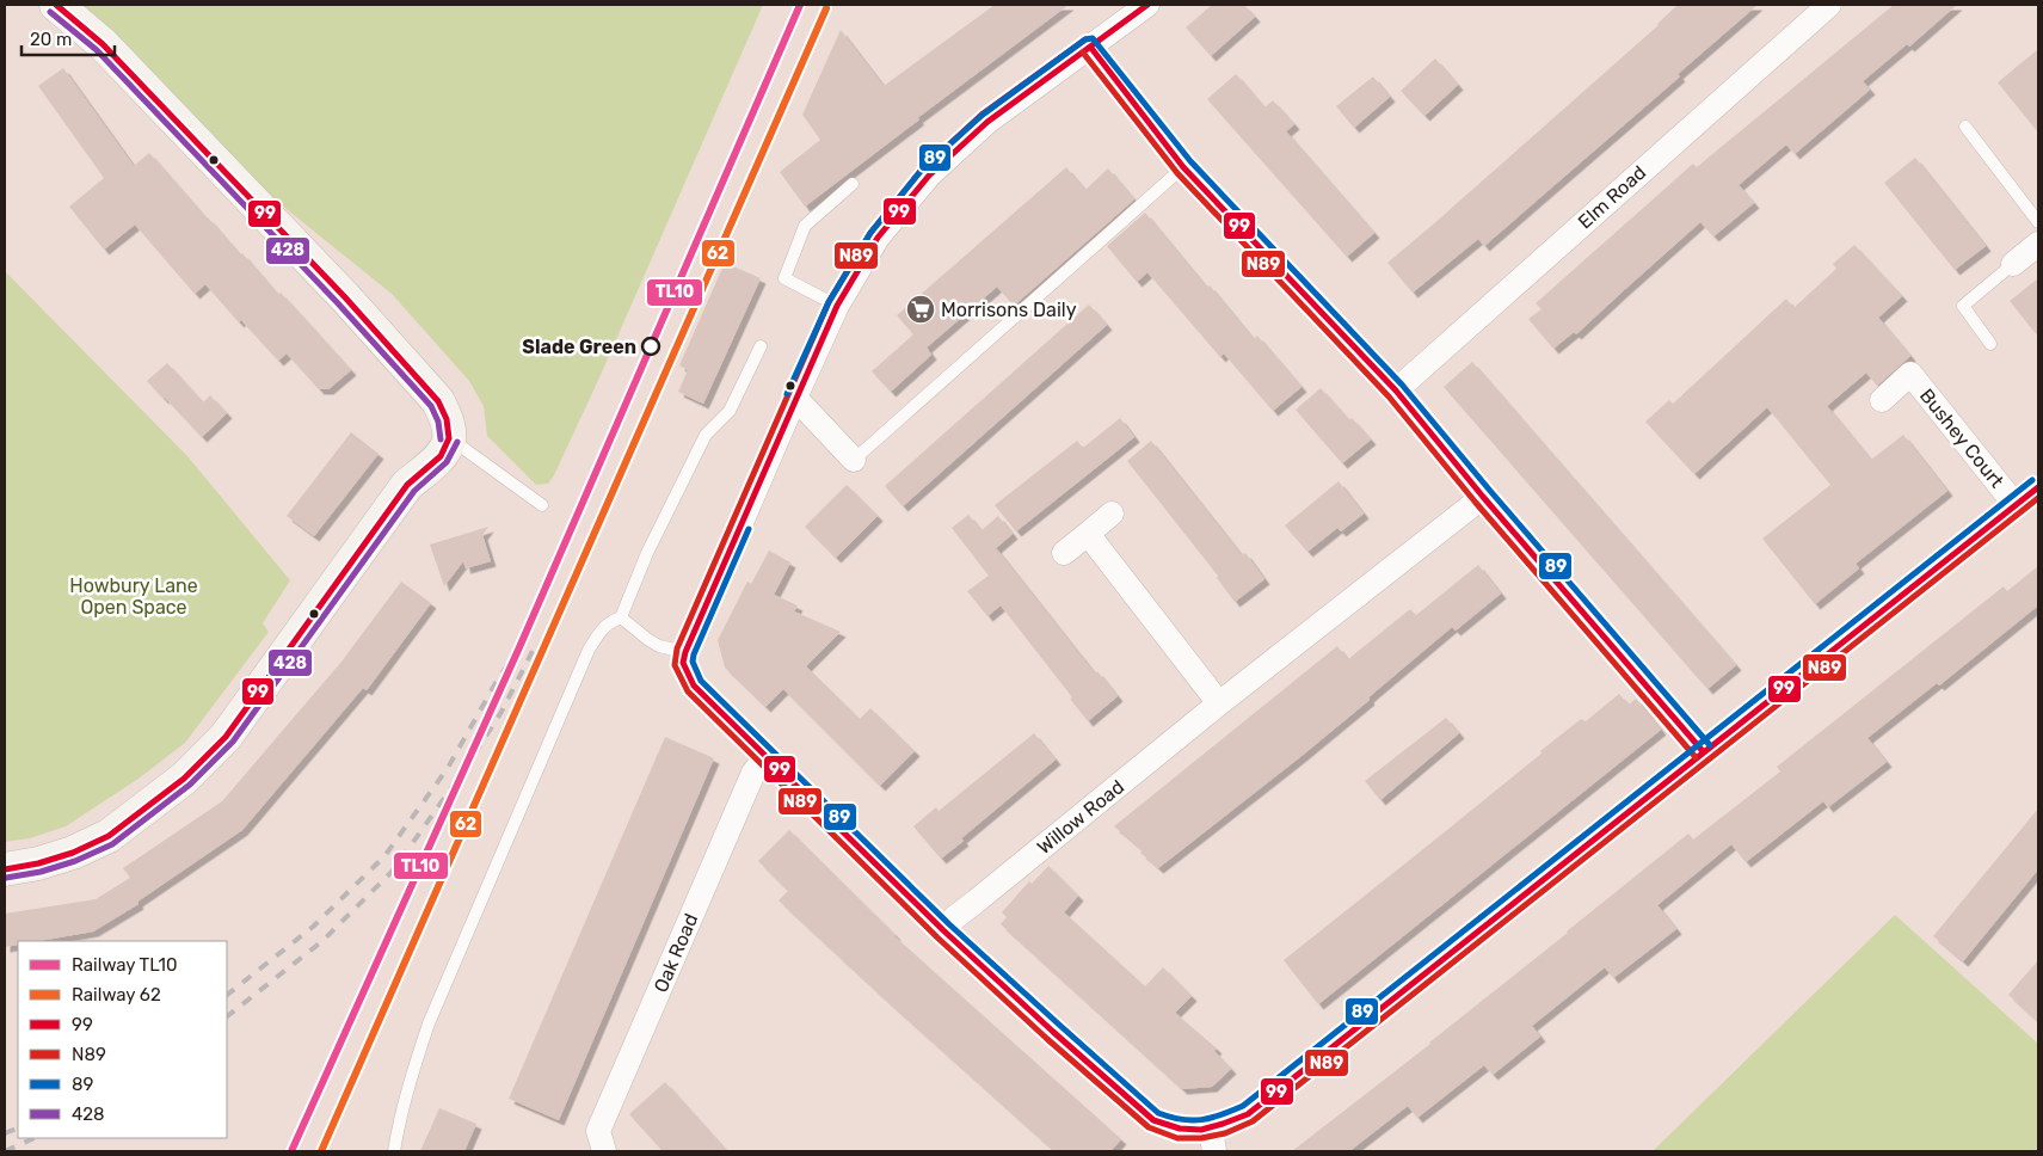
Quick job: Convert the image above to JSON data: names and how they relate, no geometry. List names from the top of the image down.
{
  "streets": {
    "street": [
      "Elm Road",
      "Bushey Court",
      "Willow Road",
      "Oak Road"
    ]
  },
  "parks": ["Howbury Lane Open Space"],
  "places": {
    "supermarket": ["Morrisons Daily"],
    "other": ["Slade Green"]
  },
  "lines": [
    "rail line TL10",
    "transit line 99",
    "rail line 62",
    "transit line 428",
    "transit line 89",
    "transit line N89"
  ],
  "legend": [
    "Railway TL10",
    "Railway 62",
    "99",
    "N89",
    "89",
    "428"
  ],
  "scale_bar": "20 m"
}
